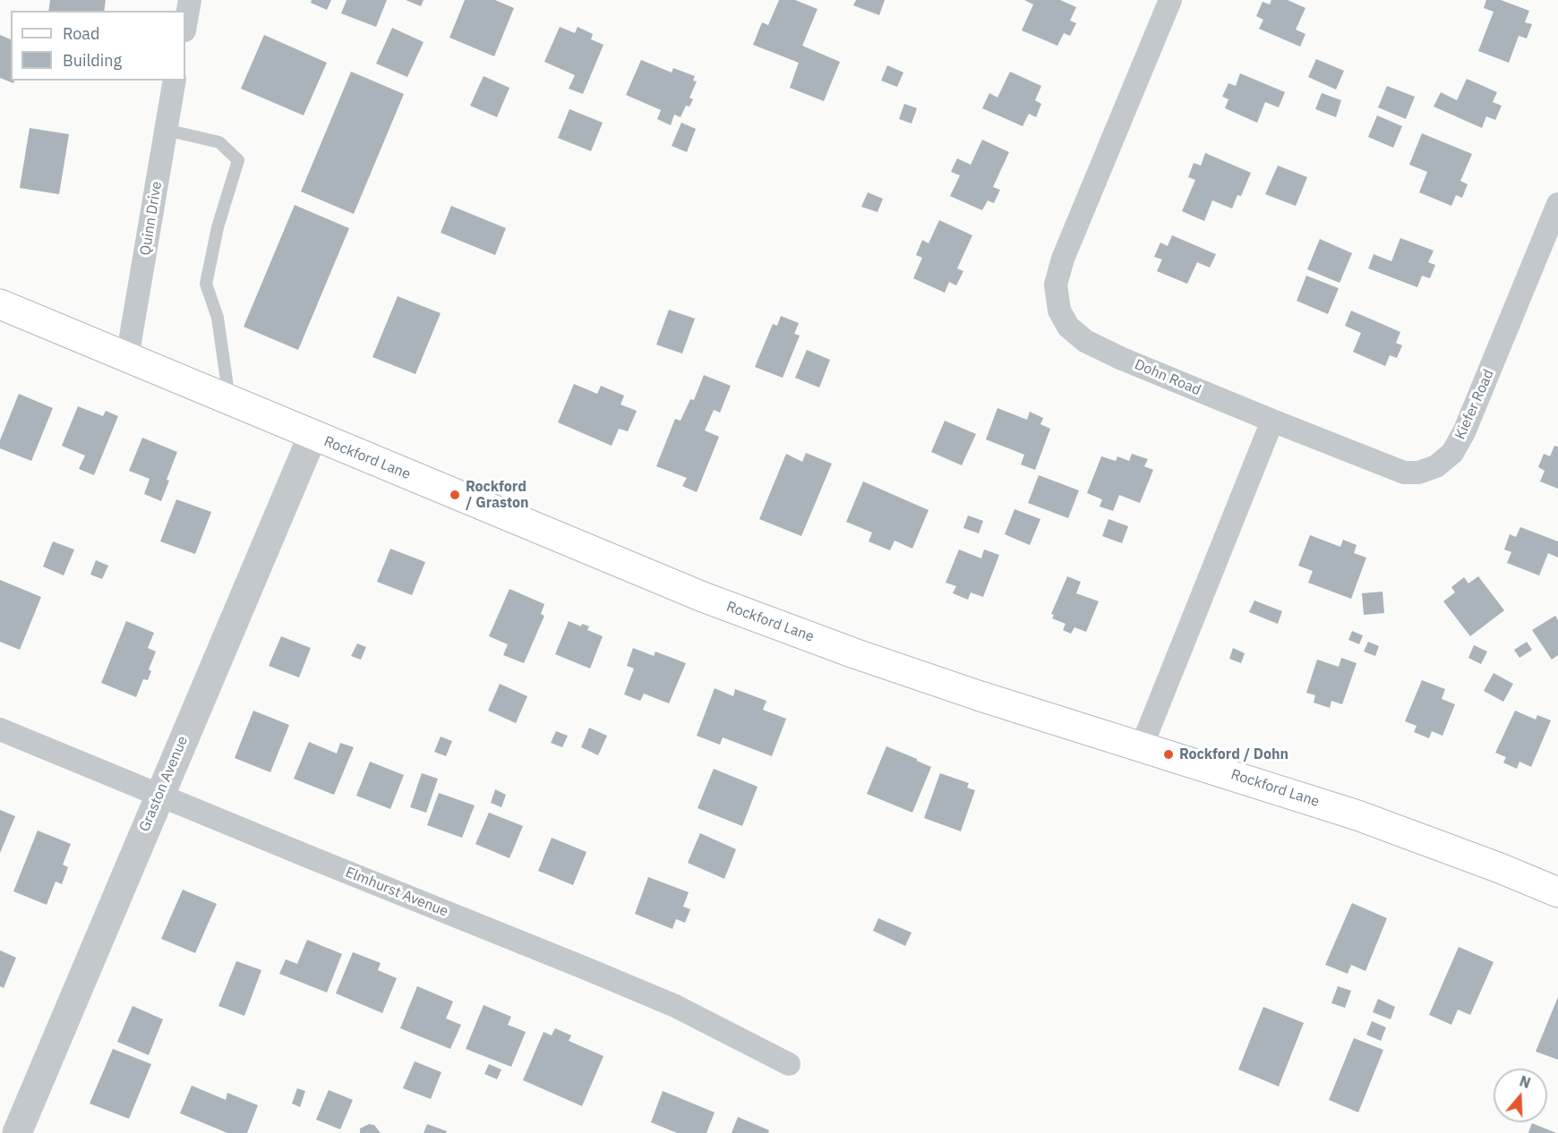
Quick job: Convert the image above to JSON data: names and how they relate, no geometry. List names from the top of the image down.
{
  "streets": {
    "main road": ["Rockford Lane"],
    "street": [
      "Quinn Drive",
      "Dohn Road",
      "Kiefer Road",
      "Graston Avenue",
      "Elmhurst Avenue"
    ]
  },
  "crossings": [
    ["Quinn Drive", "Rockford Lane"],
    ["Dohn Road", "Kiefer Road"],
    ["Rockford Lane", "Graston Avenue"],
    ["Graston Avenue", "Elmhurst Avenue"]
  ],
  "places": ["Rockford / Graston", "Rockford / Dohn"],
  "legend": ["Road", "Building"],
  "north": "top"
}
